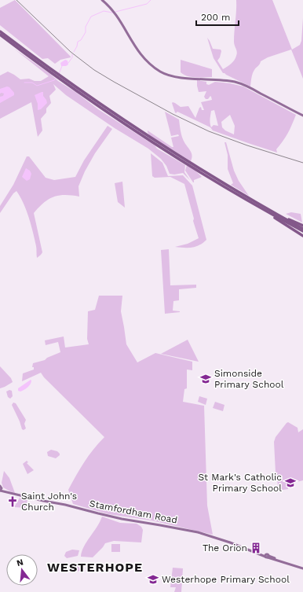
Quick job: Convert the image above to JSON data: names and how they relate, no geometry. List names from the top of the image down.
{
  "streets": {
    "main road": ["Stamfordham Road"]
  },
  "districts": ["WESTERHOPE"],
  "places": {
    "school or university": ["Simonside Primary School", "St Mark's Catholic Primary School", "Westerhope Primary School"],
    "church": ["Saint John's Church"],
    "building": ["The Orion"]
  },
  "scale_bar": "200 m",
  "north": "top"
}
